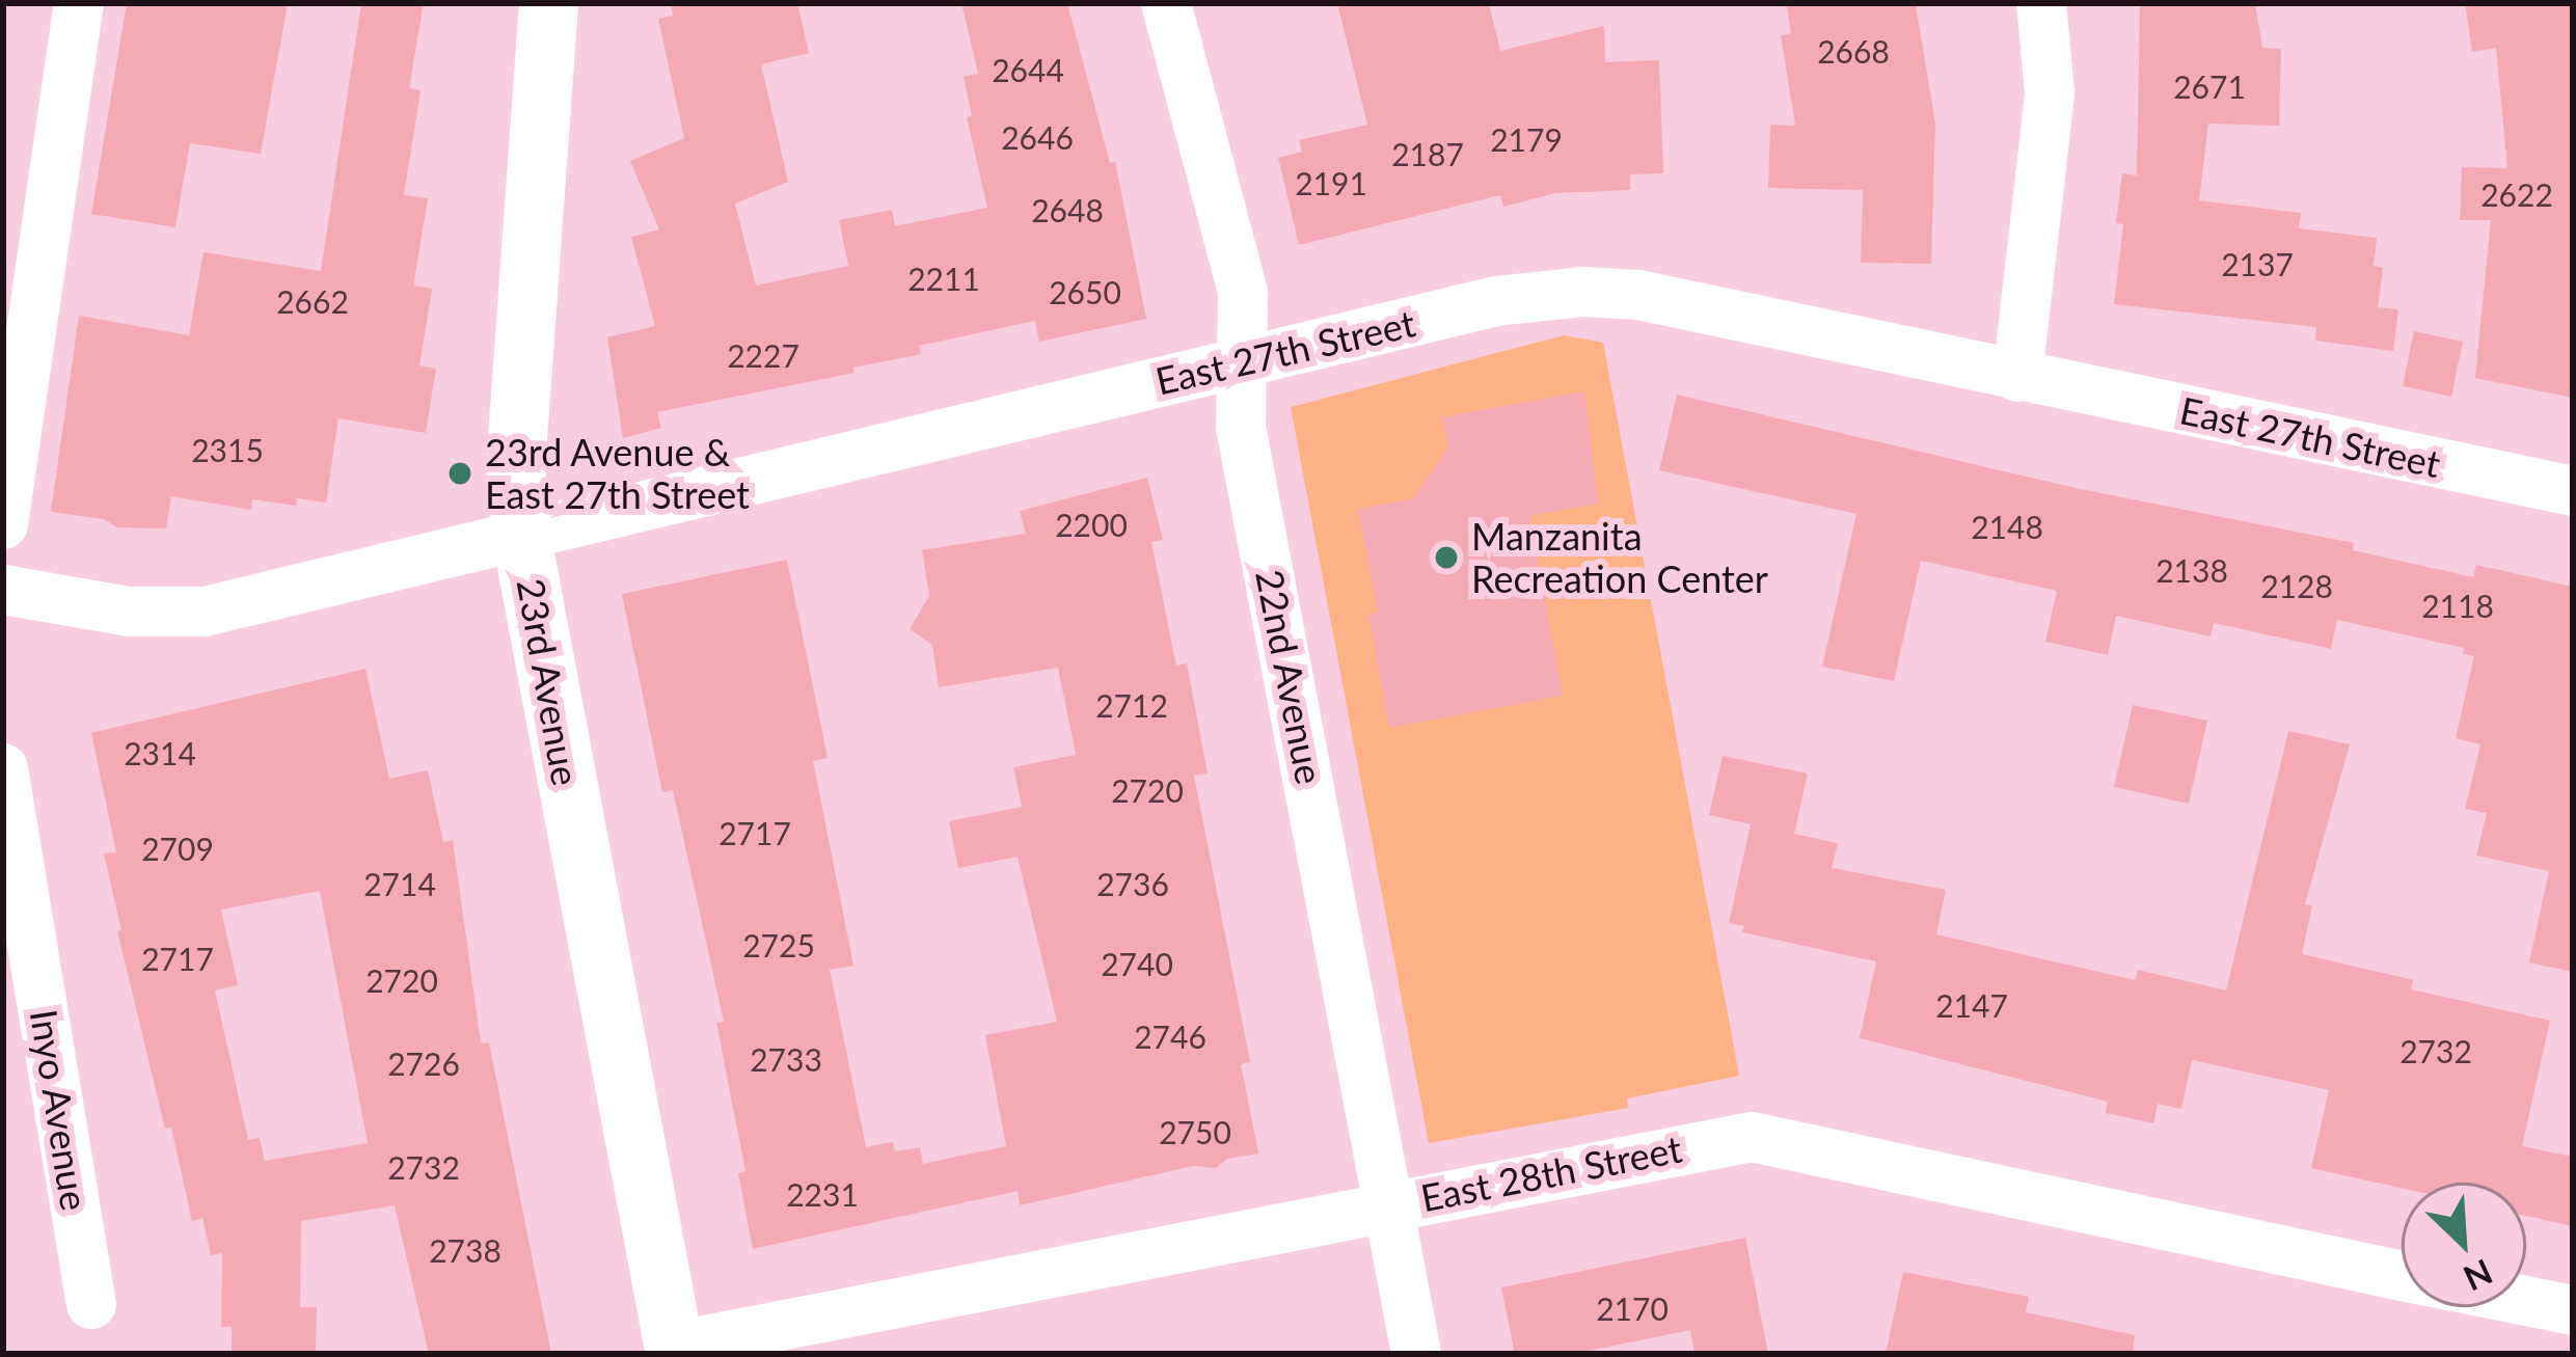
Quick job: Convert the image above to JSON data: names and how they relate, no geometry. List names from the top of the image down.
{
  "streets": {
    "street": [
      "East 27th Street",
      "22nd Avenue",
      "23rd Avenue",
      "Inyo Avenue",
      "East 28th Street"
    ]
  },
  "crossings": [
    ["East 27th Street", "22nd Avenue"],
    ["East 27th Street", "23rd Avenue"],
    ["22nd Avenue", "East 28th Street"],
    ["23rd Avenue", "East 28th Street"]
  ],
  "places": ["23rd Avenue & East 27th Street", "Manzanita Recreation Center"],
  "house_numbers": [
    "2668",
    "2644",
    "2671",
    "2646",
    "2179",
    "2187",
    "2191",
    "2622",
    "2648",
    "2137",
    "2211",
    "2650",
    "2662",
    "2227",
    "2315",
    "2200",
    "2148",
    "2138",
    "2128",
    "2118",
    "2712",
    "2314",
    "2720",
    "2717",
    "2709",
    "2714",
    "2736",
    "2725",
    "2717",
    "2740",
    "2720",
    "2147",
    "2746",
    "2732",
    "2733",
    "2726",
    "2750",
    "2732",
    "2231",
    "2738",
    "2170"
  ],
  "north": "bottom right"
}
